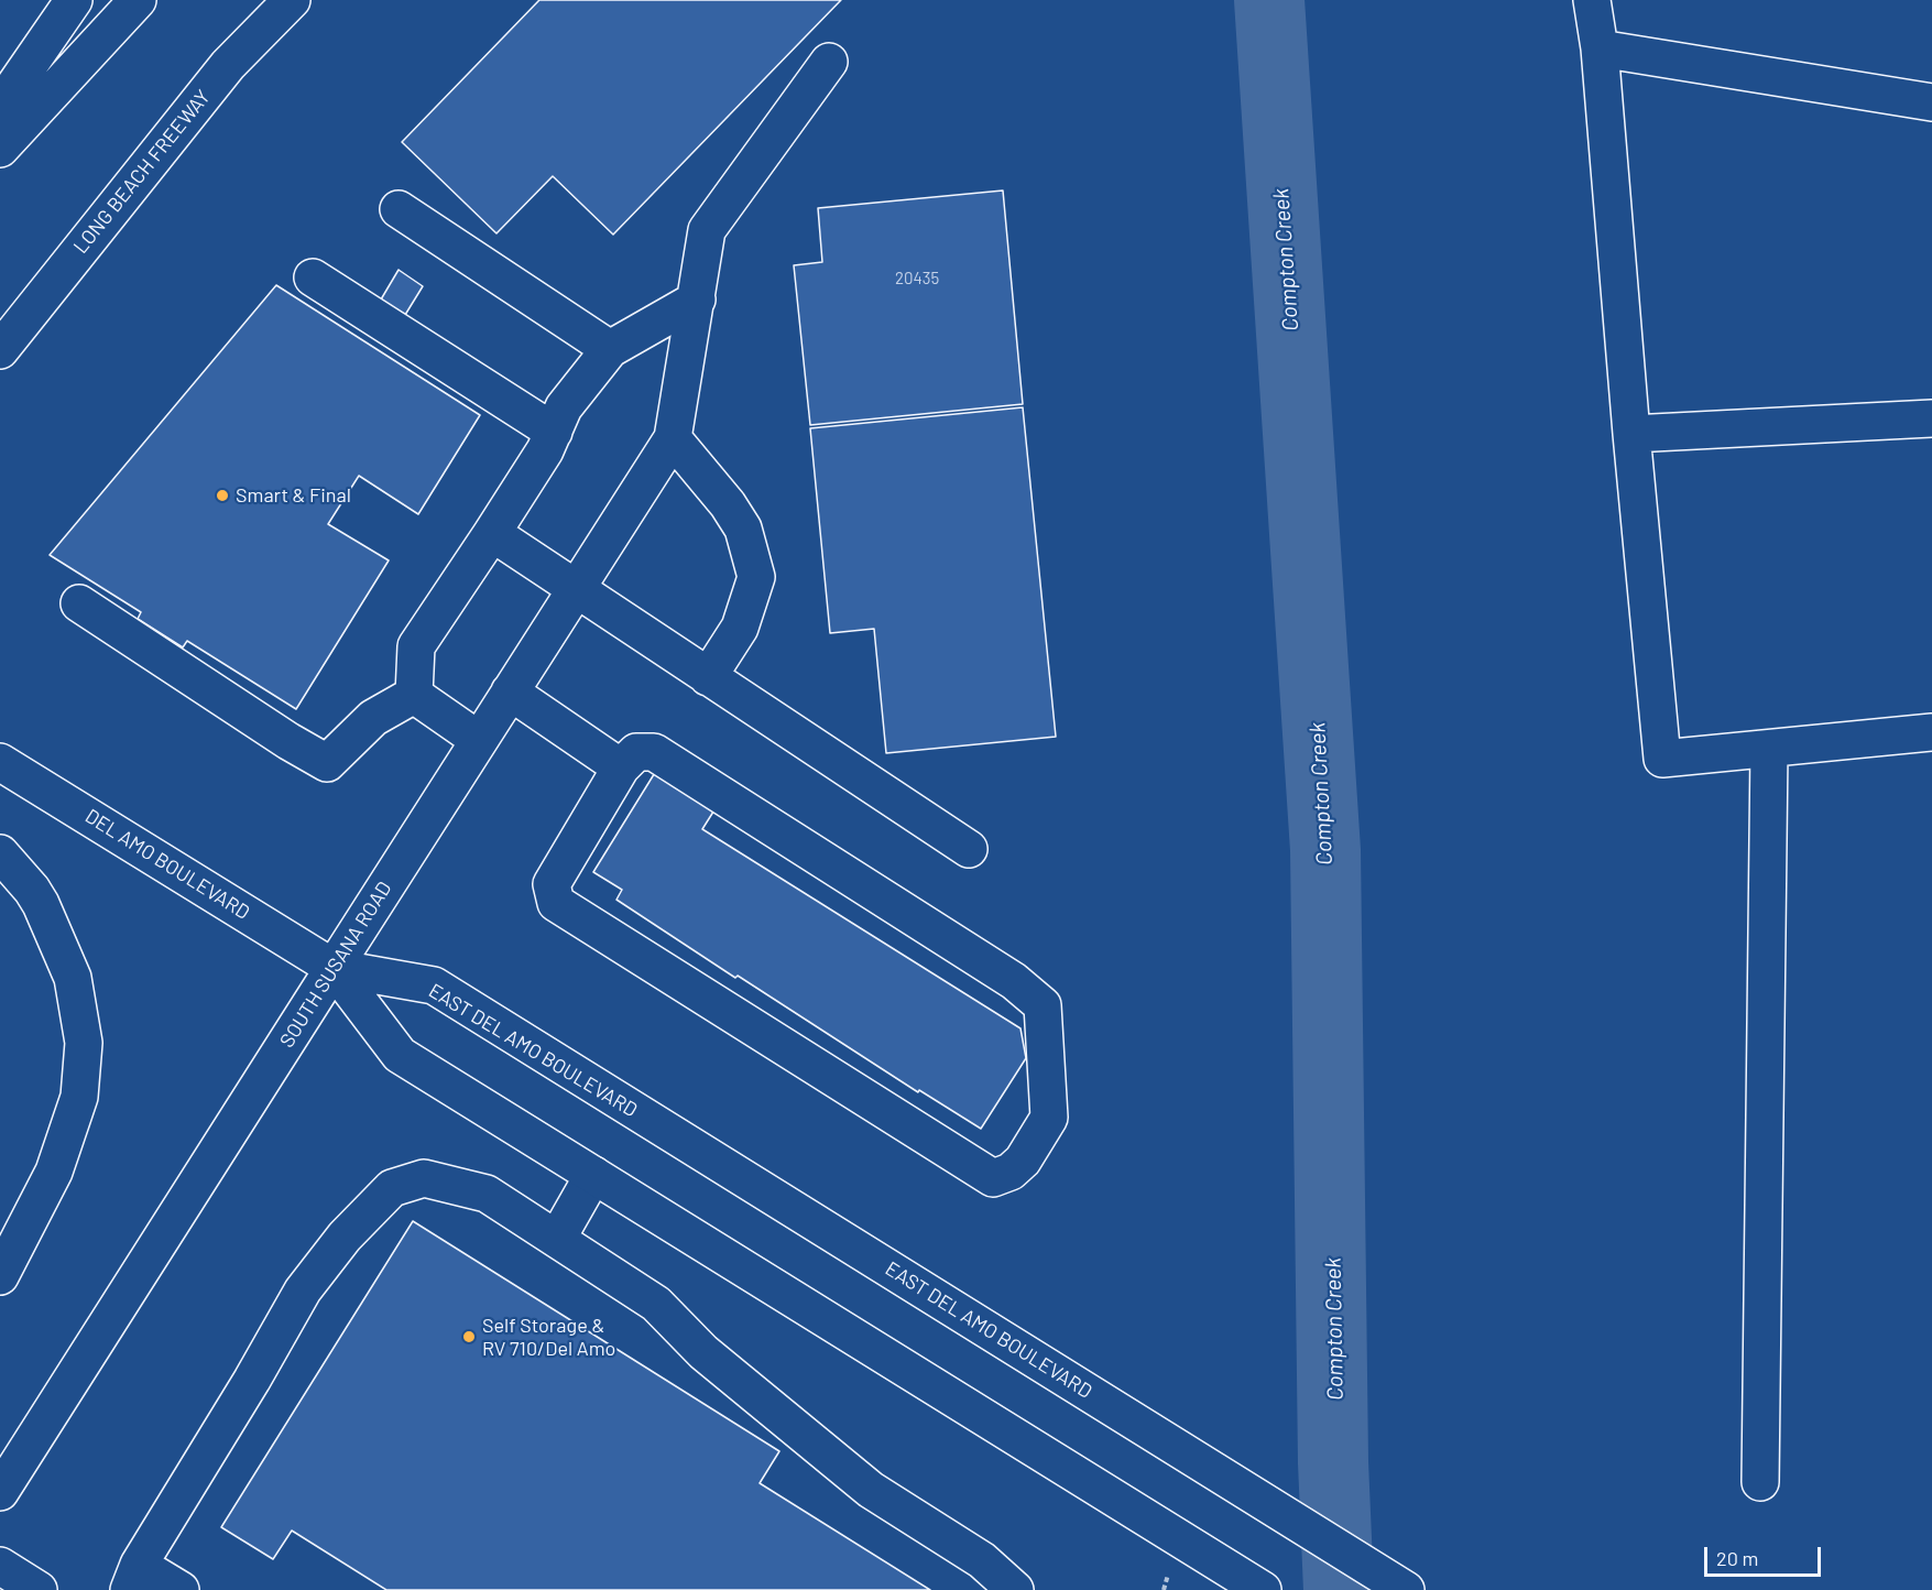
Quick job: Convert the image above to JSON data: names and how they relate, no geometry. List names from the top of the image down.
{
  "streets": {
    "main road": [
      "LONG BEACH FREEWAY",
      "DEL AMO BOULEVARD",
      "SOUTH SUSANA ROAD",
      "EAST DEL AMO BOULEVARD"
    ]
  },
  "crossings": [
    ["DEL AMO BOULEVARD", "SOUTH SUSANA ROAD"],
    ["DEL AMO BOULEVARD", "EAST DEL AMO BOULEVARD"],
    ["SOUTH SUSANA ROAD", "EAST DEL AMO BOULEVARD"]
  ],
  "water": ["Compton Creek"],
  "places": ["Smart & Final", "Self Storage & RV 710/Del Amo"],
  "house_numbers": ["20435"],
  "scale_bar": "20 m"
}
